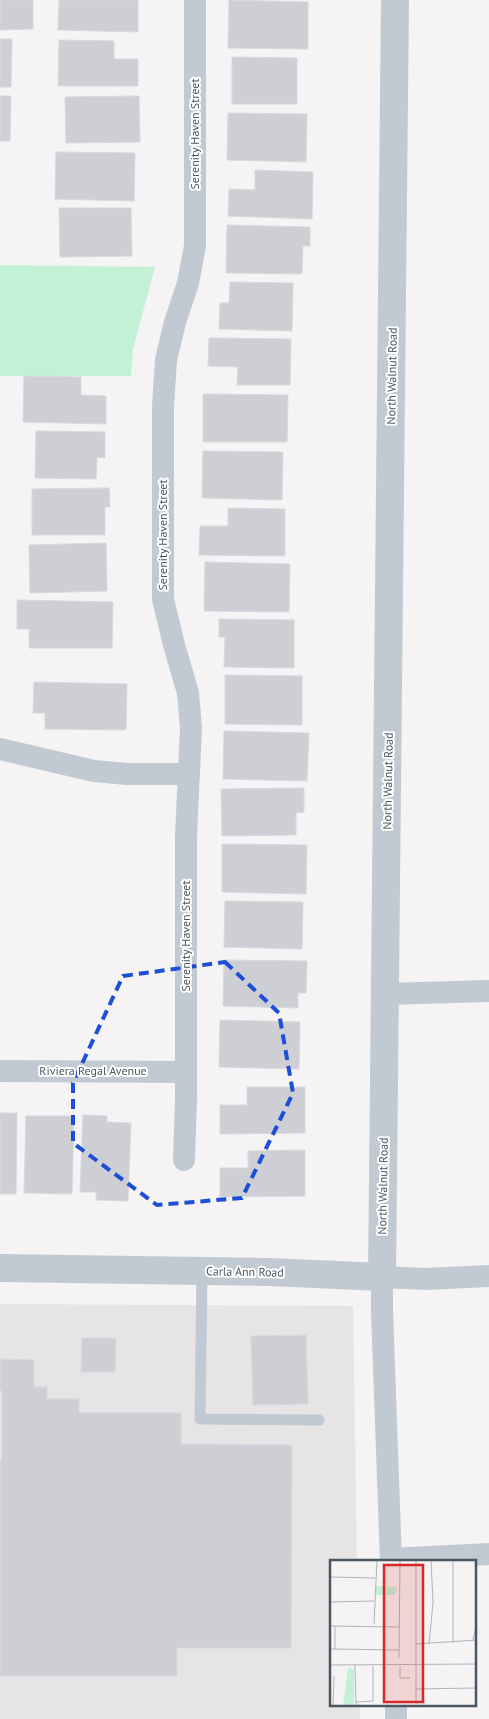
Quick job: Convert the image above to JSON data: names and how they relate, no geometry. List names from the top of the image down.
{
  "streets": {
    "street": [
      "Serenity Haven Street",
      "North Walnut Road",
      "Riviera Regal Avenue",
      "Carla Ann Road"
    ]
  },
  "crossings": [
    ["Serenity Haven Street", "Riviera Regal Avenue"],
    ["North Walnut Road", "Carla Ann Road"]
  ]
}
